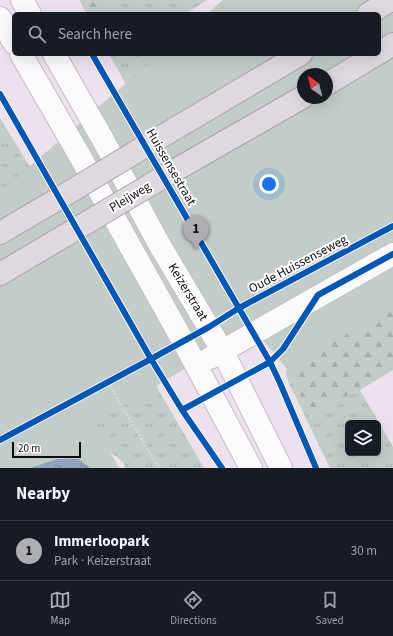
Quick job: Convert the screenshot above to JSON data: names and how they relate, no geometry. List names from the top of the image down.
{
  "streets": {
    "highway": ["Pleijweg"],
    "street": ["Keizerstraat"],
    "cycle path": ["Huissensestraat", "Oude Huissenseweg"]
  },
  "scale_bar": "20 m",
  "north": "top left",
  "page": {
    "search": "Search here",
    "pins": "1",
    "scale": "20 m",
    "heading": "Nearby",
    "list": [
      {
        "mark": "1",
        "name": "Immerloopark",
        "note": "Park · Keizerstraat",
        "value": "30 m"
      }
    ],
    "nav": ["Map", "Directions", "Saved"]
  }
}
